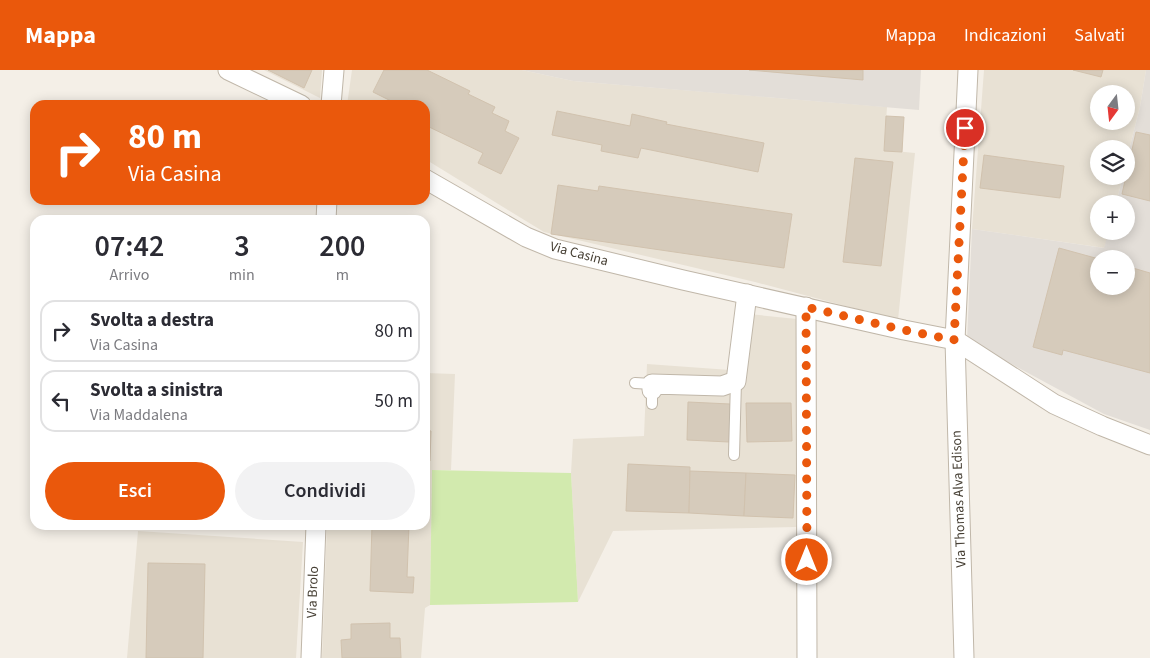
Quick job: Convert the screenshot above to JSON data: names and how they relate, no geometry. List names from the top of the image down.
{
  "streets": {
    "street": ["Via Casina", "Via Thomas Alva Edison", "Via Brolo"]
  },
  "crossings": [
    ["Via Casina", "Via Thomas Alva Edison"]
  ],
  "north": "bottom",
  "page": {
    "header": "Mappa",
    "nav": ["Mappa", "Indicazioni", "Salvati"],
    "map_buttons": ["+", "−"],
    "turn": ["80 m", "Via Casina"],
    "eta": [
      "07:42",
      "Arrivo",
      "3",
      "min",
      "200",
      "m"
    ],
    "list": [
      {
        "name": "Svolta a destra",
        "note": "Via Casina",
        "value": "80 m"
      },
      {
        "name": "Svolta a sinistra",
        "note": "Via Maddalena",
        "value": "50 m"
      }
    ],
    "buttons": ["Esci", "Condividi"]
  }
}
